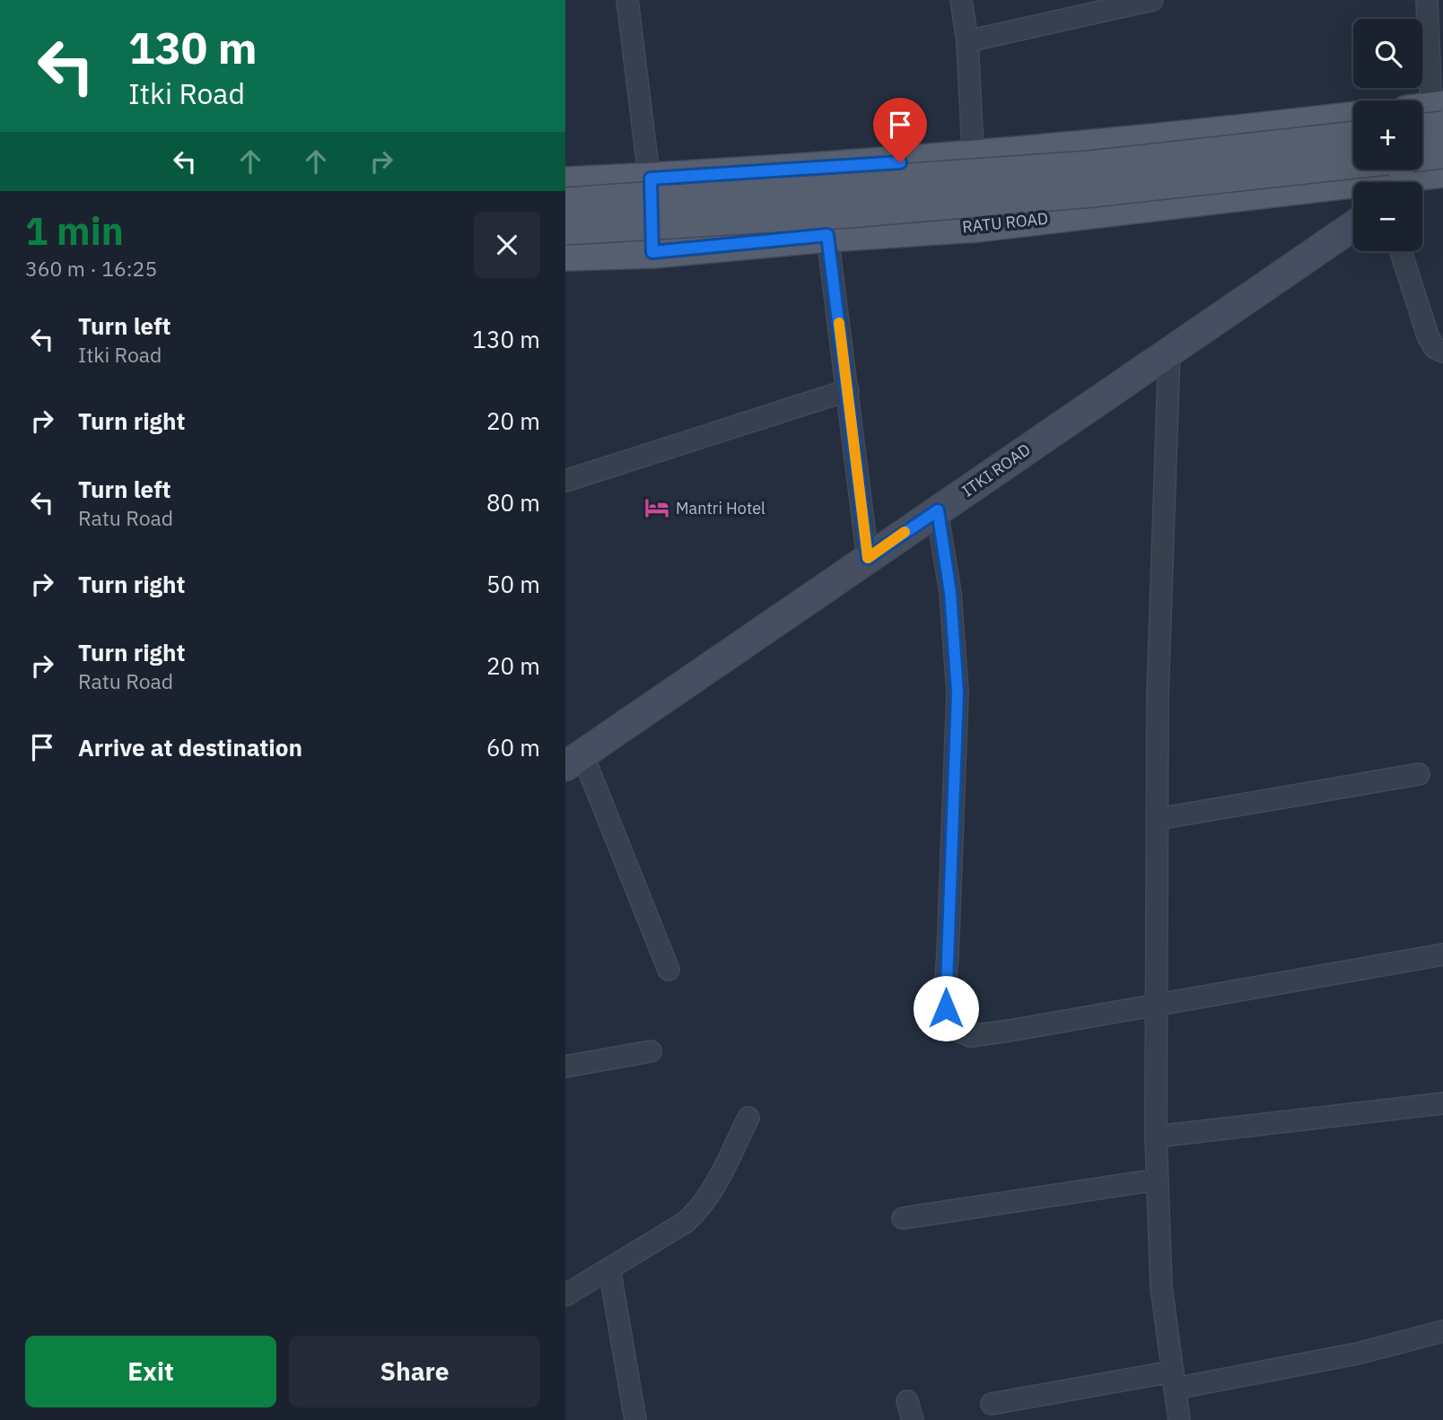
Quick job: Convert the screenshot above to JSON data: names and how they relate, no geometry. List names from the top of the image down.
{
  "streets": {
    "main road": ["RATU ROAD"],
    "street": ["ITKI ROAD"]
  },
  "places": {
    "hotel": ["Mantri Hotel"]
  },
  "page": {
    "turn": ["130 m", "Itki Road"],
    "map_buttons": ["+", "−"],
    "heading": ["1 min", "360 m · 16:25"],
    "list": [
      {
        "name": "Turn left",
        "note": "Itki Road",
        "value": "130 m"
      },
      {
        "name": "Turn right",
        "value": "20 m"
      },
      {
        "name": "Turn left",
        "note": "Ratu Road",
        "value": "80 m"
      },
      {
        "name": "Turn right",
        "value": "50 m"
      },
      {
        "name": "Turn right",
        "note": "Ratu Road",
        "value": "20 m"
      },
      {
        "name": "Arrive at destination",
        "value": "60 m"
      }
    ],
    "buttons": ["Exit", "Share"]
  }
}
